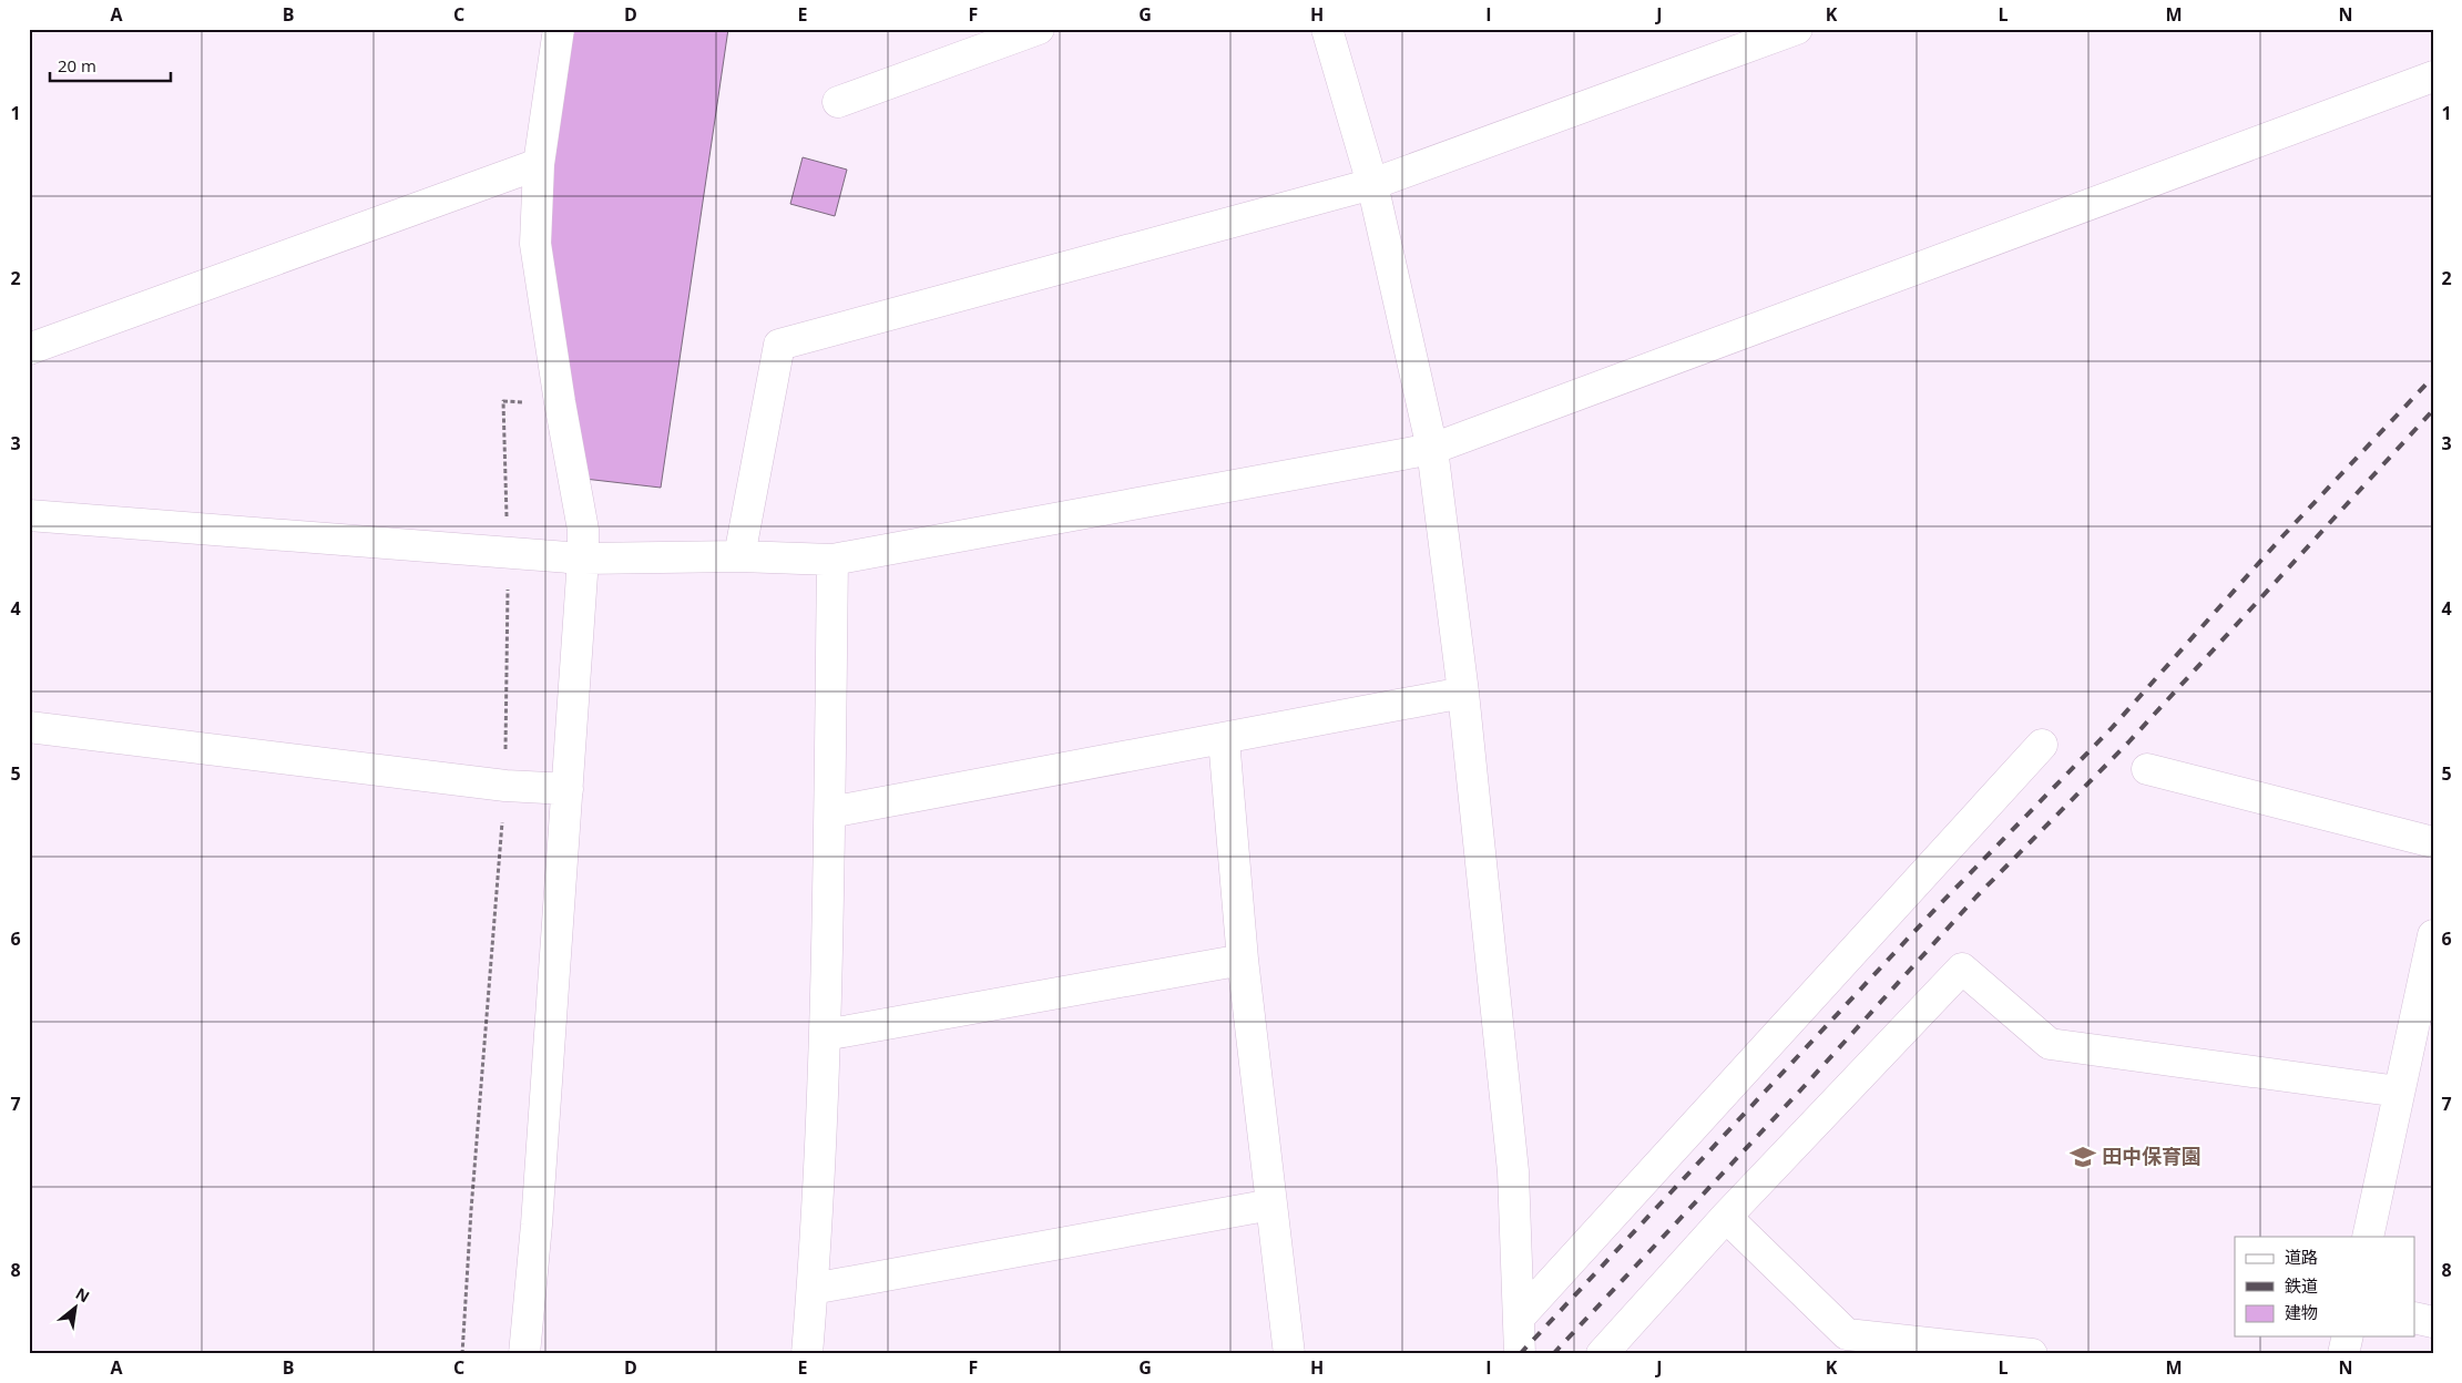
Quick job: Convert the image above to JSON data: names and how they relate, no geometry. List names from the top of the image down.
{
  "places": {
    "school or university": ["田中保育園"]
  },
  "legend": ["道路", "鉄道", "建物"],
  "scale_bar": "20 m",
  "north": "top right",
  "grid": {
    "columns": [
      "A",
      "B",
      "C",
      "D",
      "E",
      "F",
      "G",
      "H",
      "I",
      "J",
      "K",
      "L",
      "M",
      "N"
    ],
    "rows": [
      "1",
      "2",
      "3",
      "4",
      "5",
      "6",
      "7",
      "8"
    ]
  }
}
